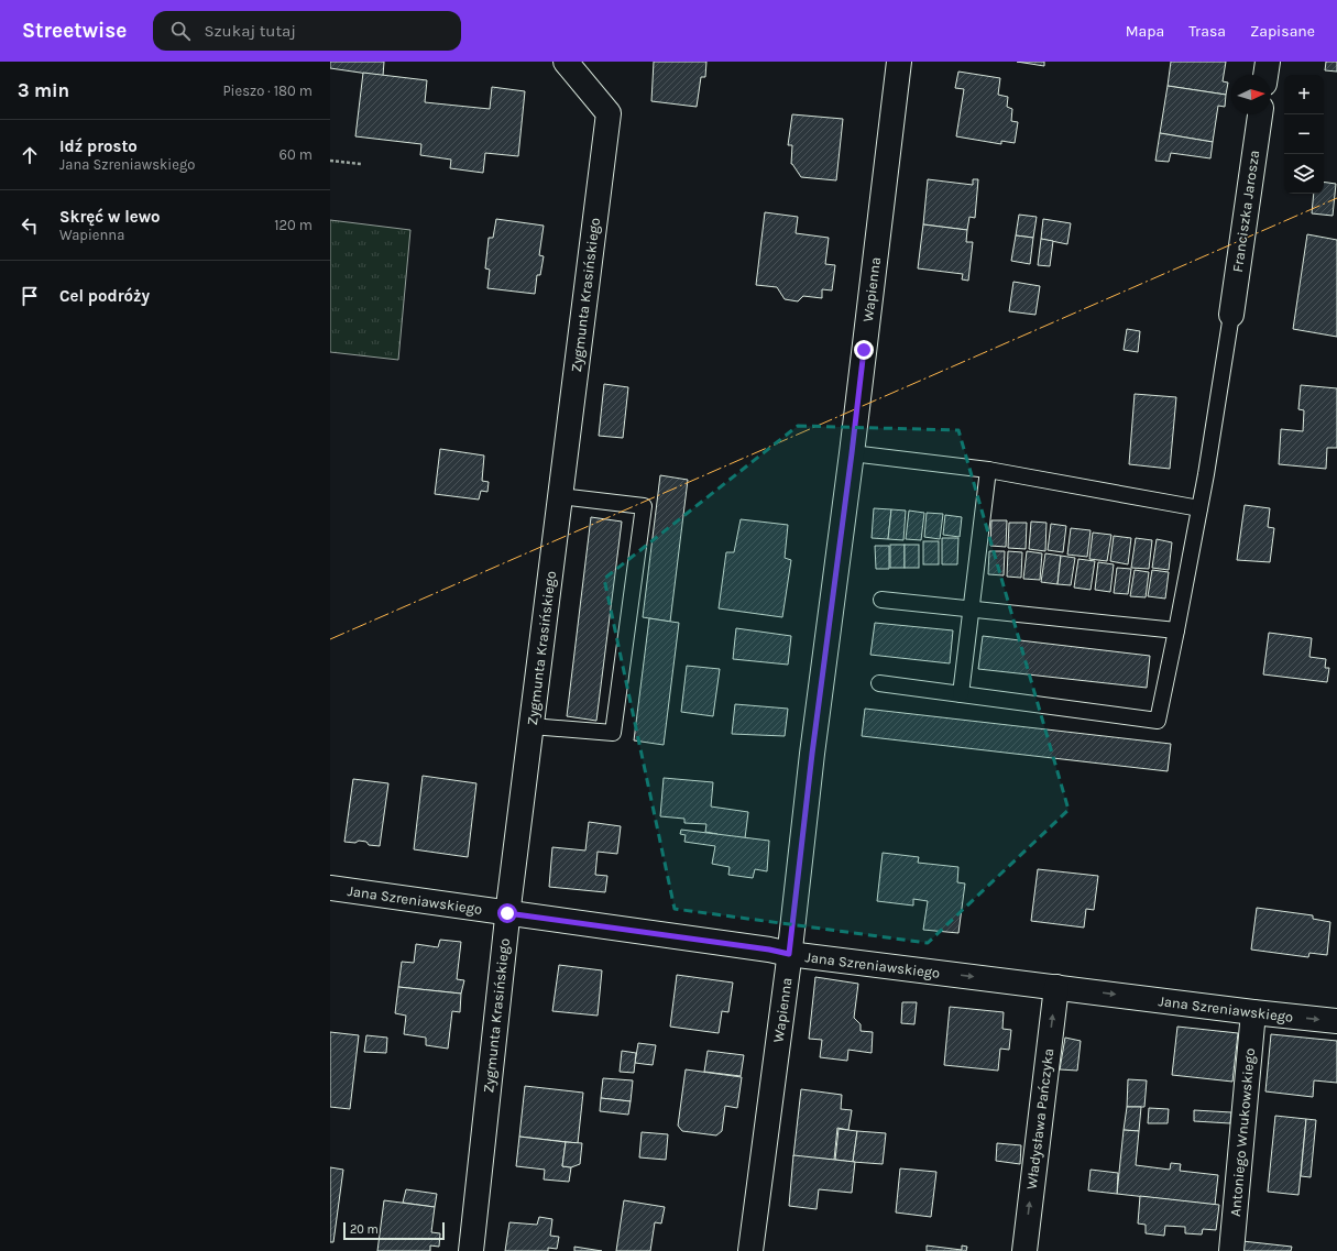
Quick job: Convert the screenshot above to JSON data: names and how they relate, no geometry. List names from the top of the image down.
{
  "streets": {
    "street": [
      "Franciszka Jarosza",
      "Wapienna",
      "Zygmunta Krasińskiego",
      "Jana Szreniawskiego",
      "Władysława Pańczyka",
      "Antoniego Wnukowskiego"
    ]
  },
  "crossings": [
    ["Wapienna", "Jana Szreniawskiego"],
    ["Zygmunta Krasińskiego", "Jana Szreniawskiego"],
    ["Jana Szreniawskiego", "Władysława Pańczyka"],
    ["Jana Szreniawskiego", "Antoniego Wnukowskiego"]
  ],
  "one_way": ["Jana Szreniawskiego", "Władysława Pańczyka"],
  "scale_bar": "20 m",
  "north": "right",
  "page": {
    "header": "Streetwise",
    "search": "Szukaj tutaj",
    "nav": ["Mapa", "Trasa", "Zapisane"],
    "heading": ["3 min", "Pieszo · 180 m"],
    "map_buttons": ["+", "−"],
    "list": [
      ["Idź prosto", "Jana Szreniawskiego", "60 m"],
      ["Skręć w lewo", "Wapienna", "120 m"],
      "Cel podróży"
    ],
    "scale": "20 m"
  }
}
